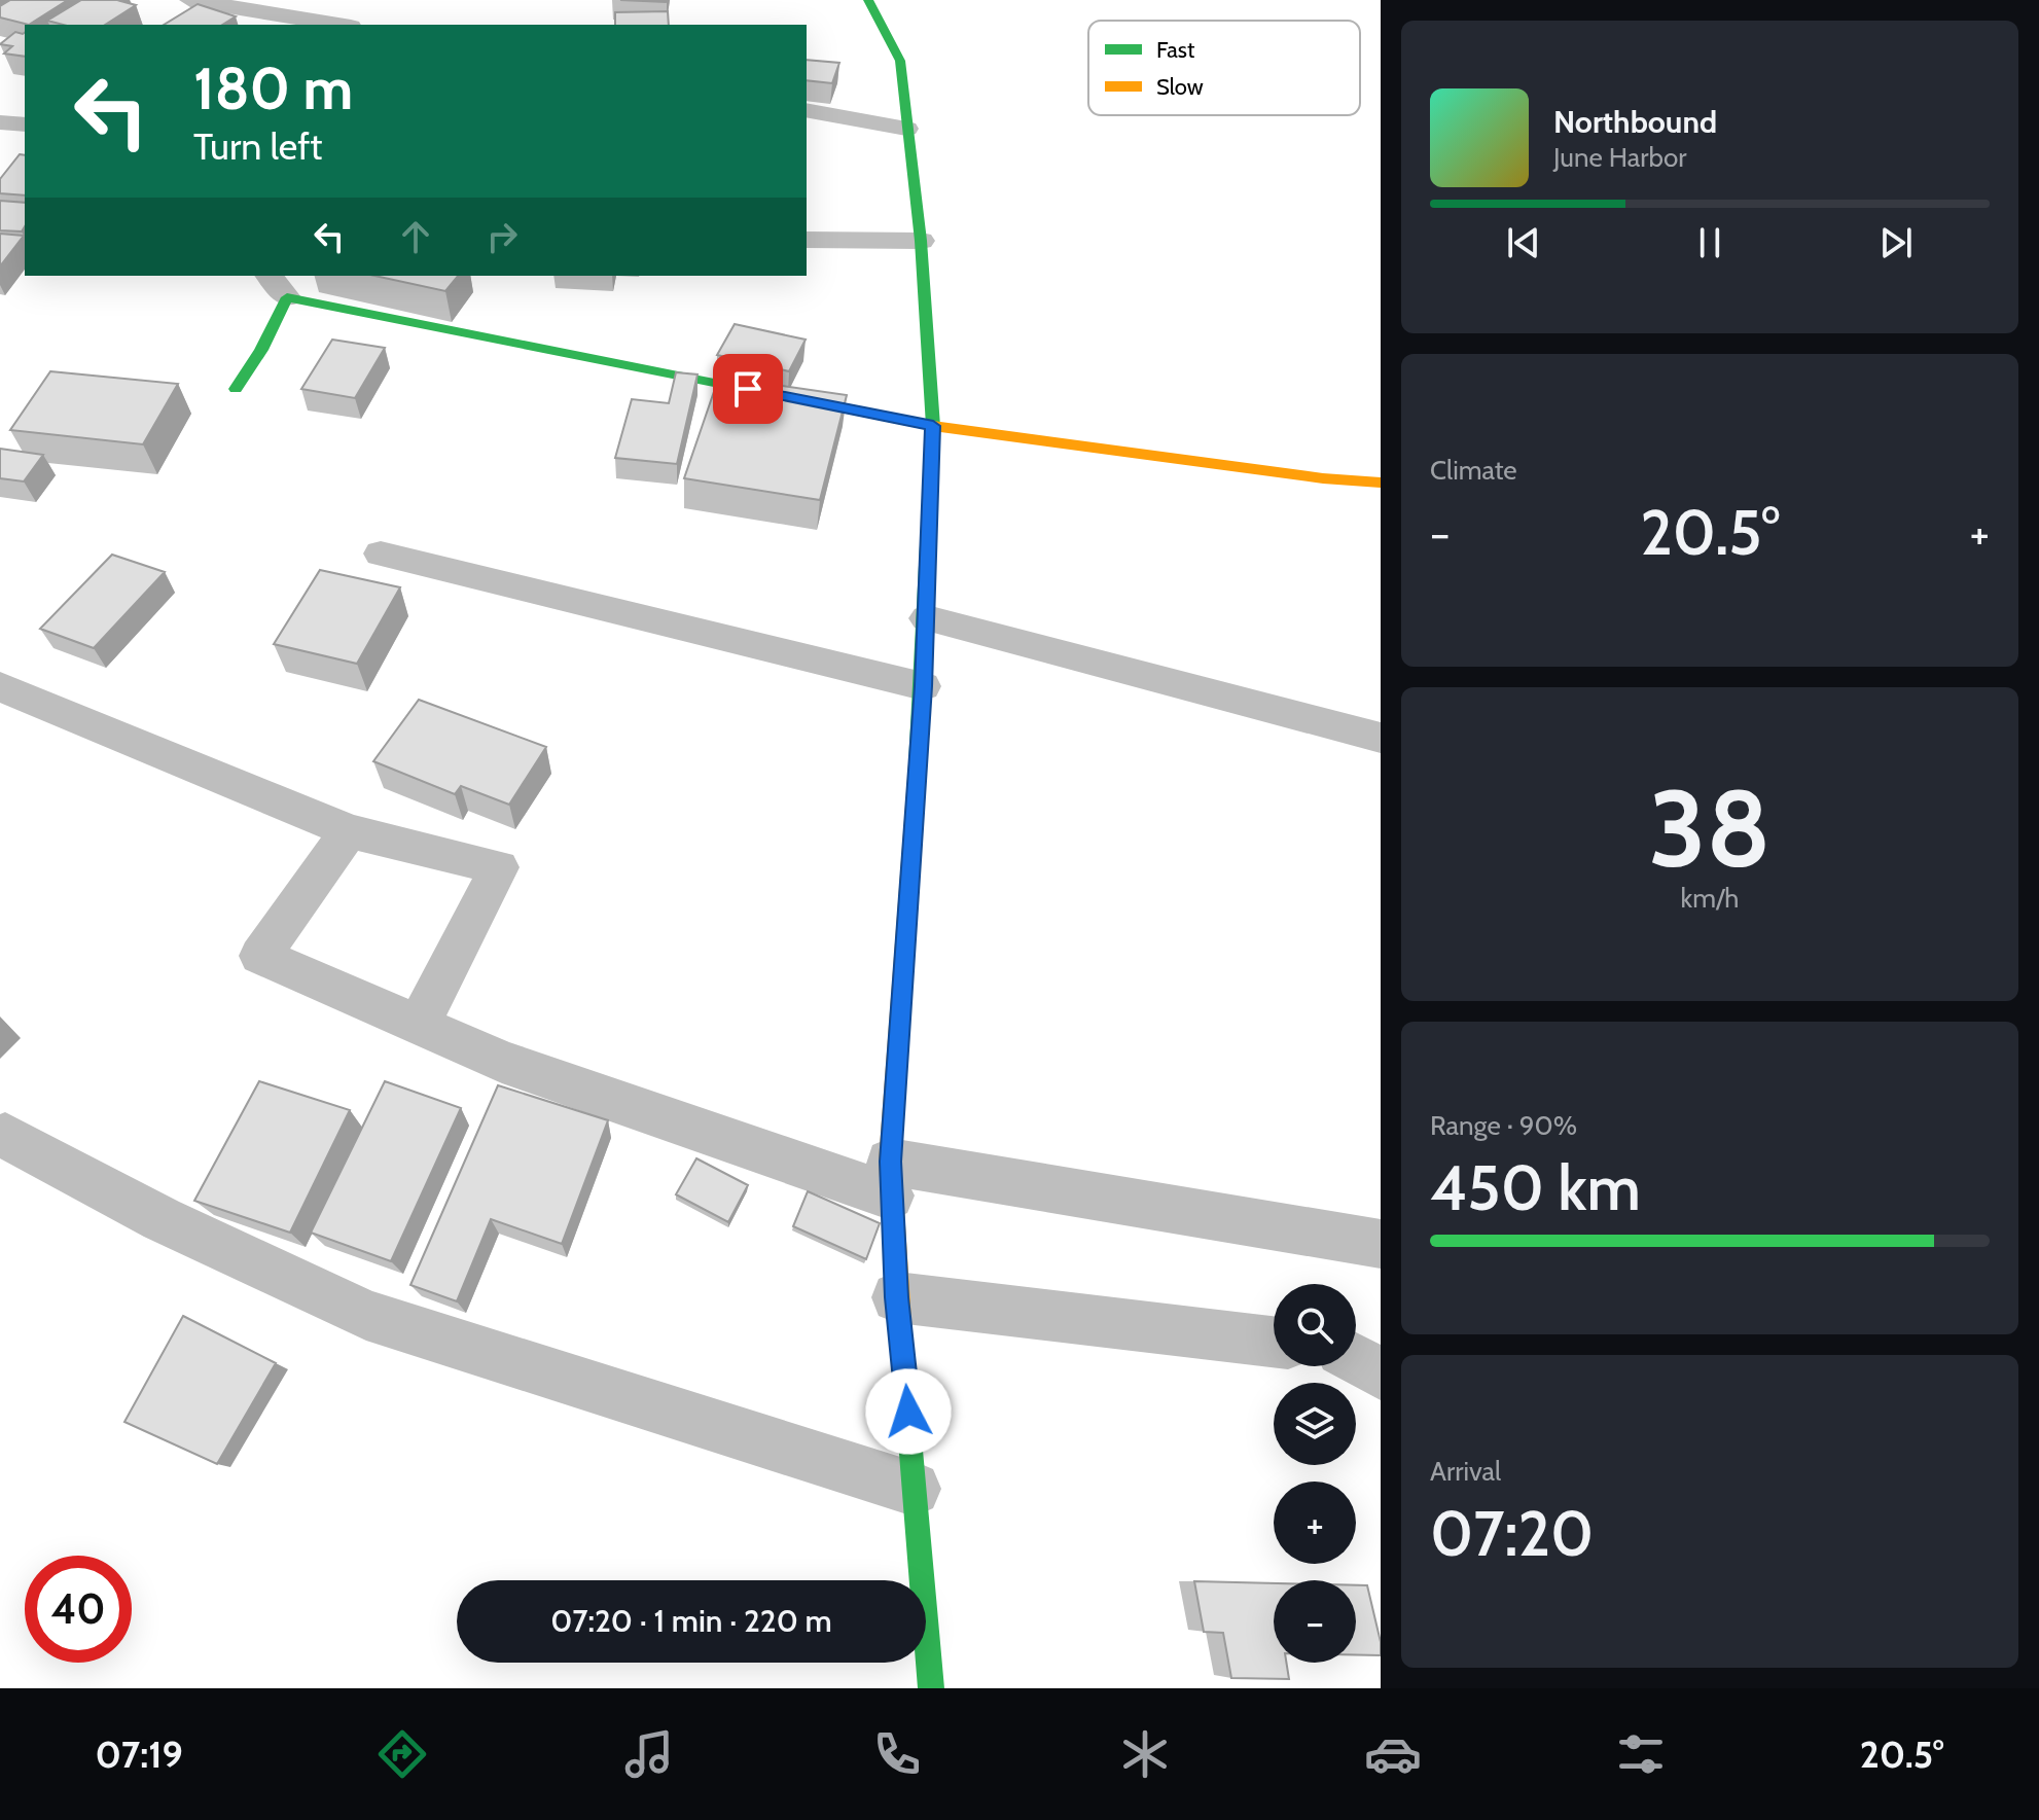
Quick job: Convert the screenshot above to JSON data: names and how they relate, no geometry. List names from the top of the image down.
{
  "legend": ["Fast", "Slow"],
  "page": {
    "turn": ["180 m", "Turn left"],
    "song": ["Northbound", "June Harbor"],
    "tile": [
      "Climate",
      ["38", "km/h"],
      ["Range · 90%", "450 km"],
      ["Arrival", "07:20"]
    ],
    "heat": ["−", "20.5°", "+"],
    "map_buttons": ["+", "−"],
    "limit": "40",
    "trip": "07:20 · 1 min · 220 m",
    "tabs": ["07:19", "20.5°"]
  }
}
